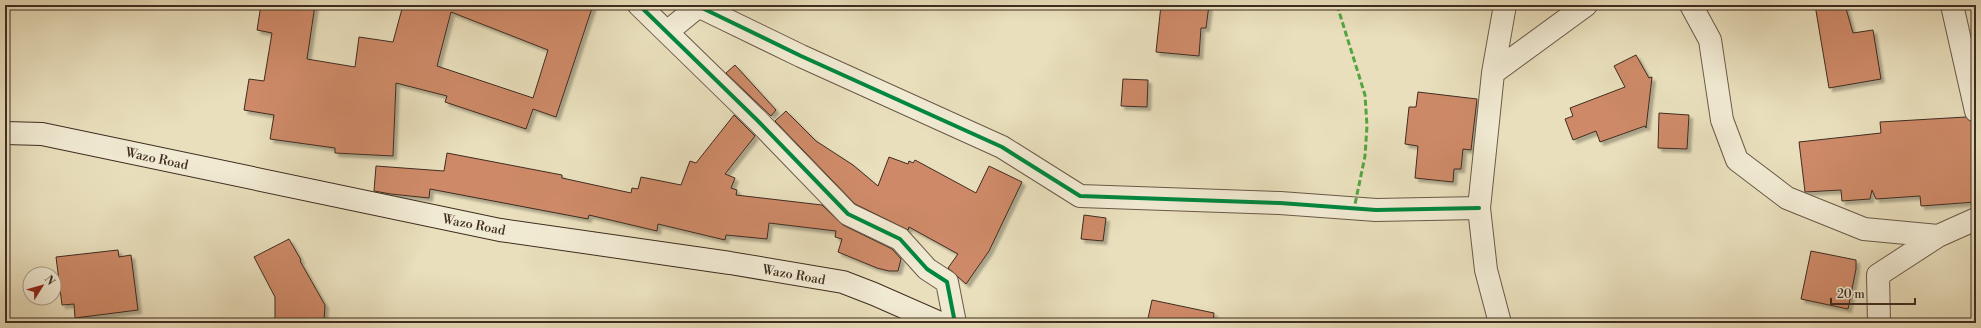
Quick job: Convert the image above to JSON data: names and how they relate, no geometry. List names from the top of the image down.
{
  "streets": {
    "street": ["Wazo Road"]
  },
  "scale_bar": "20 m",
  "north": "top right"
}
